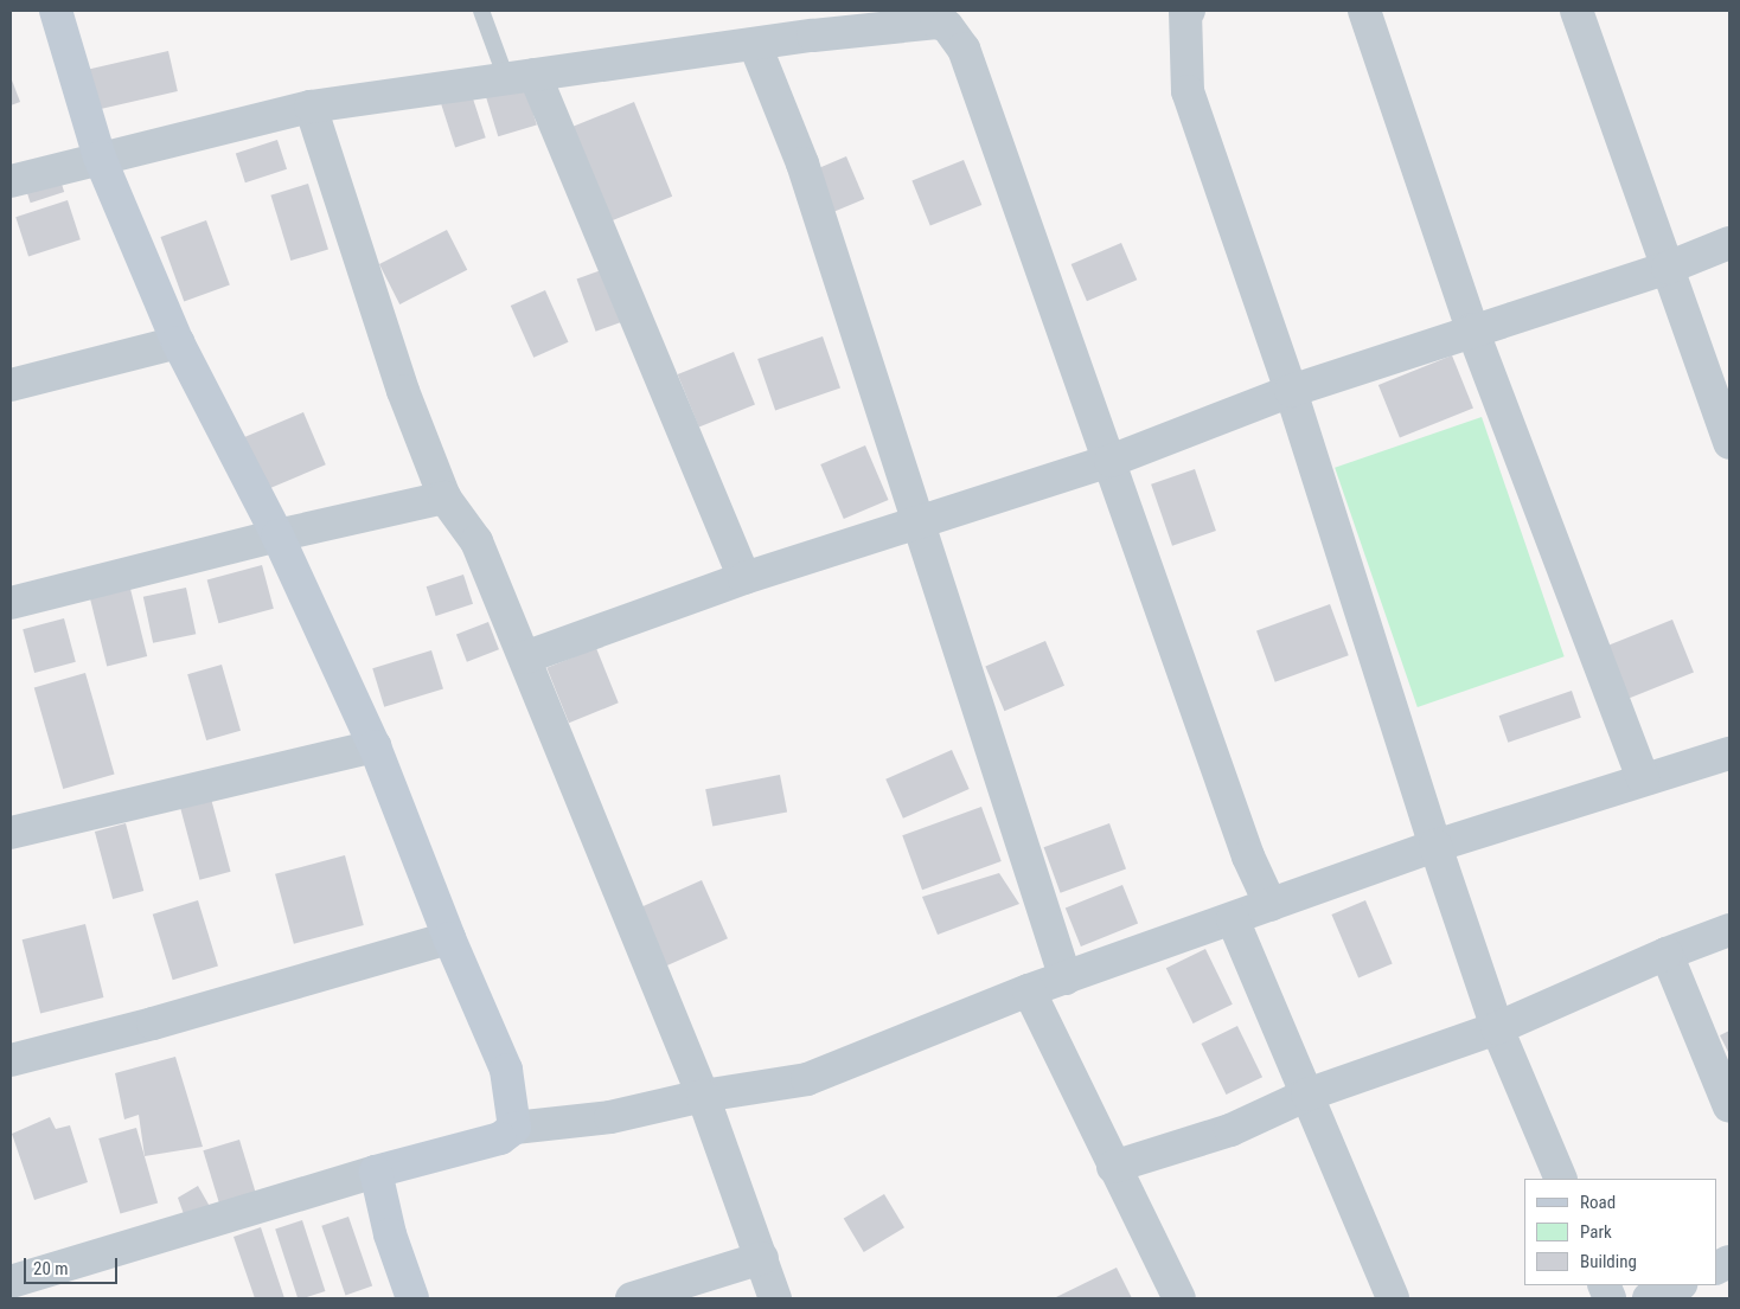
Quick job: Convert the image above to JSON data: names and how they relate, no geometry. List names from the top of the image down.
{
  "legend": ["Road", "Park", "Building"],
  "scale_bar": "20 m"
}
